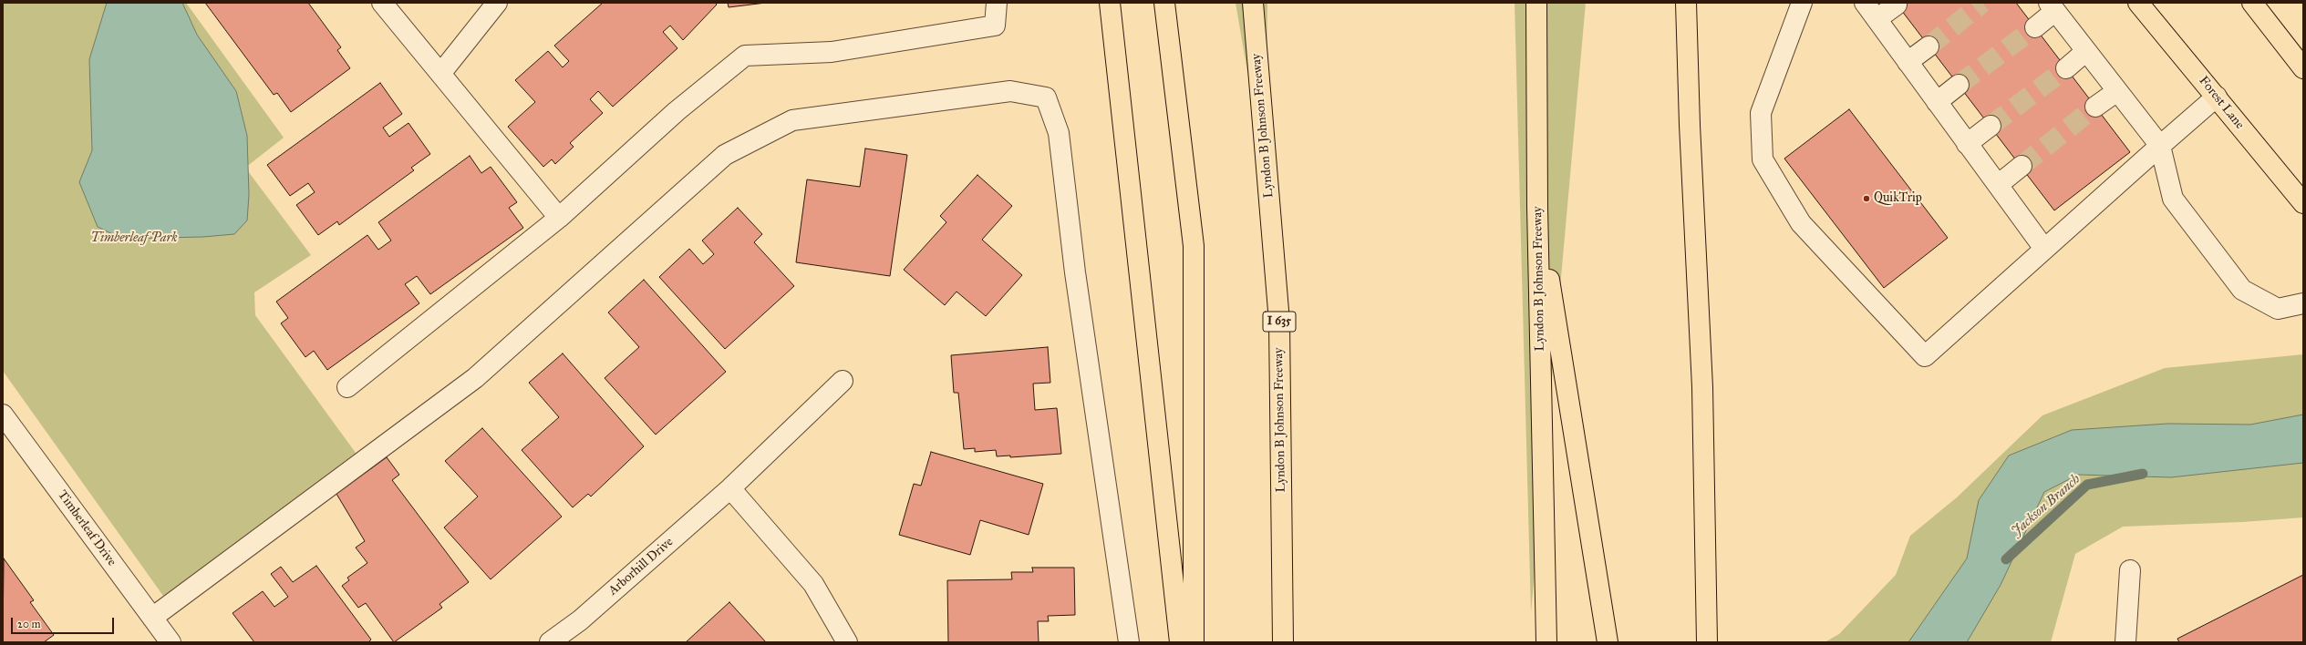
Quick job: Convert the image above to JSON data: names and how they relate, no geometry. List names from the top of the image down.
{
  "streets": {
    "main road": ["Forest Lane", "Lyndon B Johnson Freeway", "I 635"],
    "street": ["Timberleaf Drive", "Arborhill Drive"]
  },
  "water": ["Jackson Branch"],
  "parks": ["Timberleaf Park"],
  "places": ["QuikTrip"],
  "scale_bar": "20 m"
}
